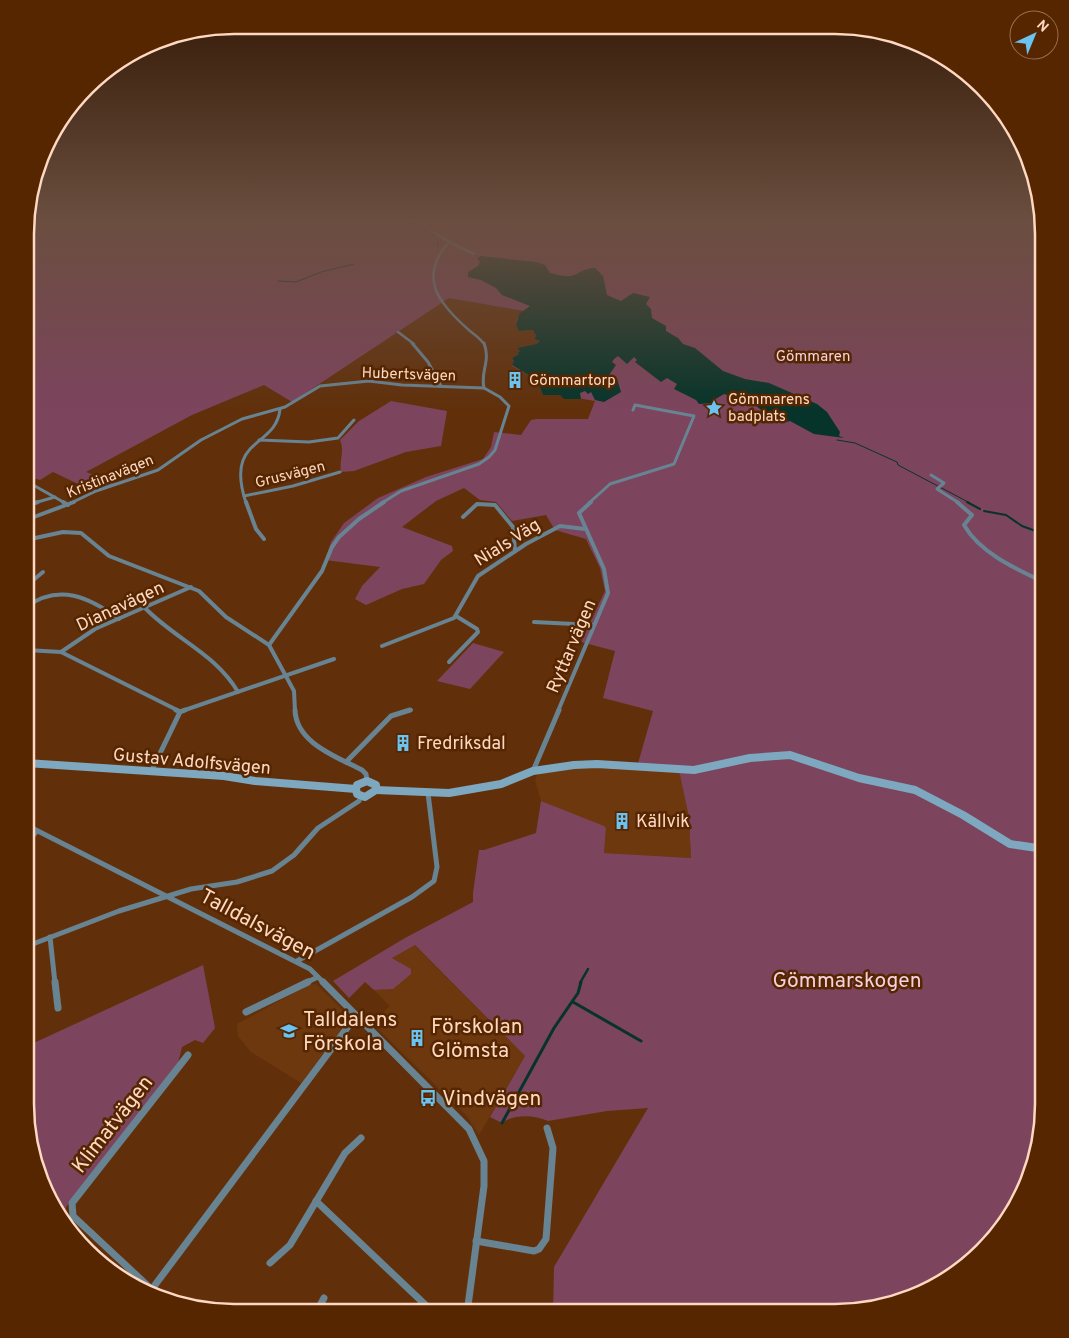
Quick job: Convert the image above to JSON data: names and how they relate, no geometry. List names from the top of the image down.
{
  "streets": {
    "street": [
      "Hubertsvägen",
      "Grusvägen",
      "Kristinavägen",
      "Nials Väg",
      "Dianavägen",
      "Ryttarvägen",
      "Gustav Adolfsvägen",
      "Talldalsvägen",
      "Klimatvägen"
    ]
  },
  "crossings": [
    ["Hubertsvägen", "Kristinavägen"],
    ["Nials Väg", "Ryttarvägen"]
  ],
  "parks": ["Gömmaren", "Gömmarskogen"],
  "places": {
    "building": [
      "Gömmartorp",
      "Fredriksdal",
      "Källvik",
      "Förskolan Glömsta"
    ],
    "place": ["Gömmarens badplats"],
    "school or university": ["Talldalens Förskola"],
    "bus stop": ["Vindvägen"]
  },
  "north": "top right"
}
